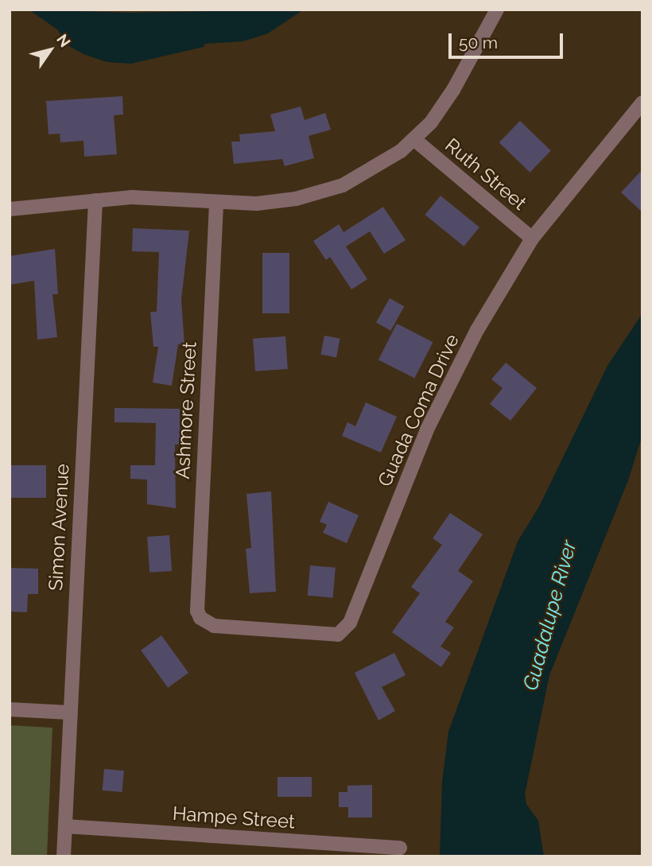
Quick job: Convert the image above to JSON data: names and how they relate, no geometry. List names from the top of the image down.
{
  "streets": {
    "street": [
      "Ruth Street",
      "Ashmore Street",
      "Guada Coma Drive",
      "Simon Avenue",
      "Hampe Street"
    ]
  },
  "crossings": [
    ["Ruth Street", "Guada Coma Drive"],
    ["Ashmore Street", "Guada Coma Drive"],
    ["Simon Avenue", "Hampe Street"]
  ],
  "water": ["Guadalupe River"],
  "scale_bar": "50 m",
  "north": "top right"
}
